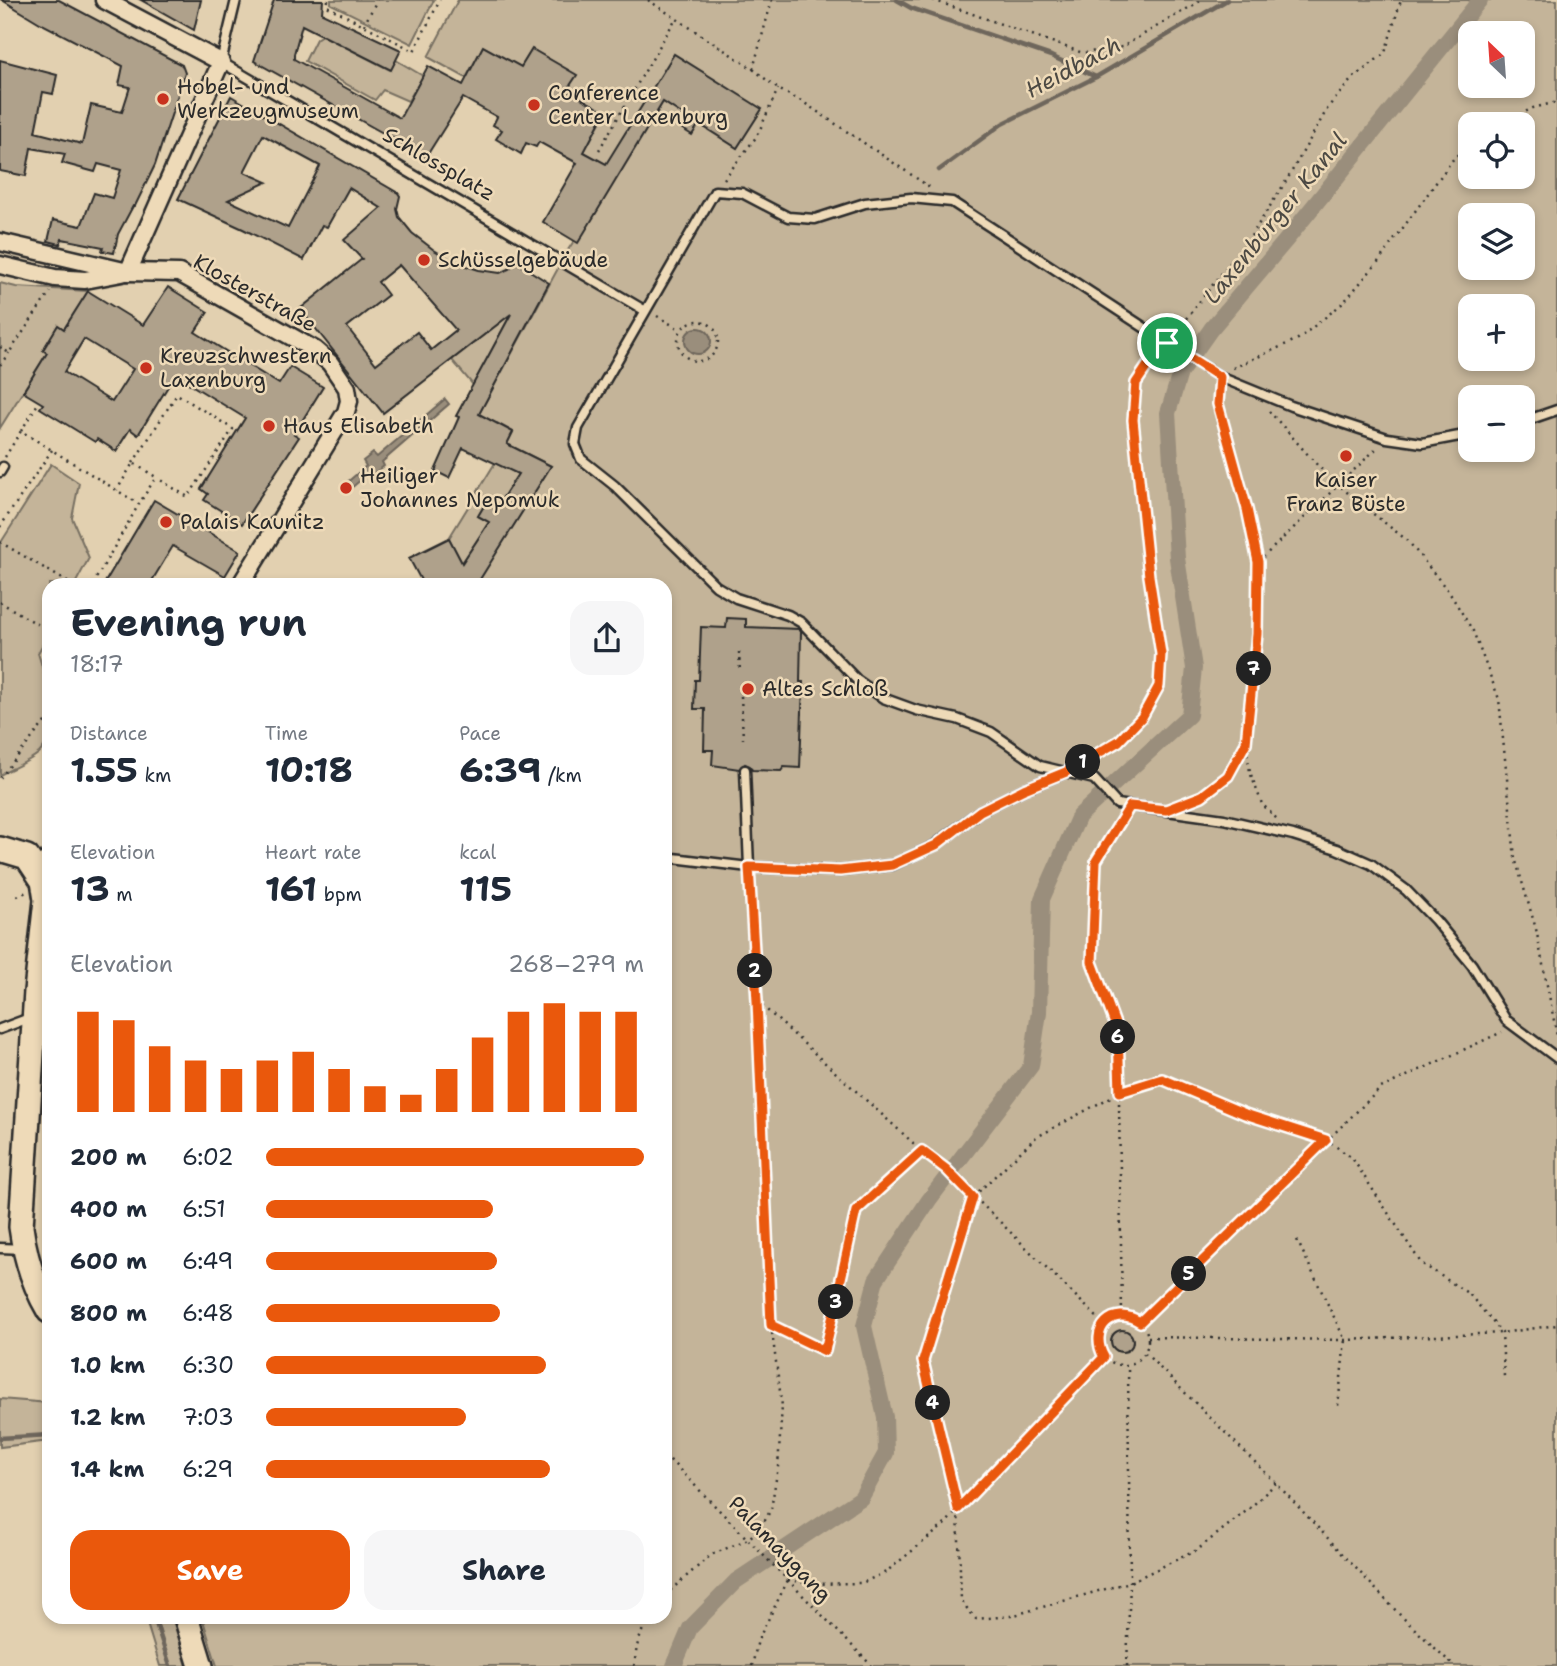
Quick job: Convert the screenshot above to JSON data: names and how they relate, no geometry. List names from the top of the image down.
{
  "streets": {
    "street": ["Klosterstraße"],
    "lane": ["Schlossplatz"],
    "path": ["Palamaygang"]
  },
  "water": ["Heidbach", "Laxenburger Kanal"],
  "places": [
    "Hobel- und Werkzeugmuseum",
    "Conference Center Laxenburg",
    "Schüsselgebäude",
    "Kreuzschwestern Laxenburg",
    "Haus Elisabeth",
    "Kaiser Franz Büste",
    "Heiliger Johannes Nepomuk",
    "Palais Kaunitz",
    "Altes Schloß"
  ],
  "north": "top left",
  "page": {
    "map_buttons": ["+", "−"],
    "heading": ["Evening run", "18:17"],
    "pins": [
      "7",
      "1",
      "2",
      "6",
      "5",
      "3",
      "4"
    ],
    "stats": [
      ["Distance", "1.55 km"],
      ["Time", "10:18"],
      ["Pace", "6:39 /km"],
      ["Elevation", "13 m"],
      ["Heart rate", "161 bpm"],
      ["kcal", "115"]
    ],
    "chart": ["Elevation", "268–279 m"],
    "list": [
      {
        "name": "200 m",
        "note": "6:02"
      },
      {
        "name": "400 m",
        "note": "6:51"
      },
      {
        "name": "600 m",
        "note": "6:49"
      },
      {
        "name": "800 m",
        "note": "6:48"
      },
      {
        "name": "1.0 km",
        "note": "6:30"
      },
      {
        "name": "1.2 km",
        "note": "7:03"
      },
      {
        "name": "1.4 km",
        "note": "6:29"
      }
    ],
    "buttons": ["Save", "Share"]
  }
}
